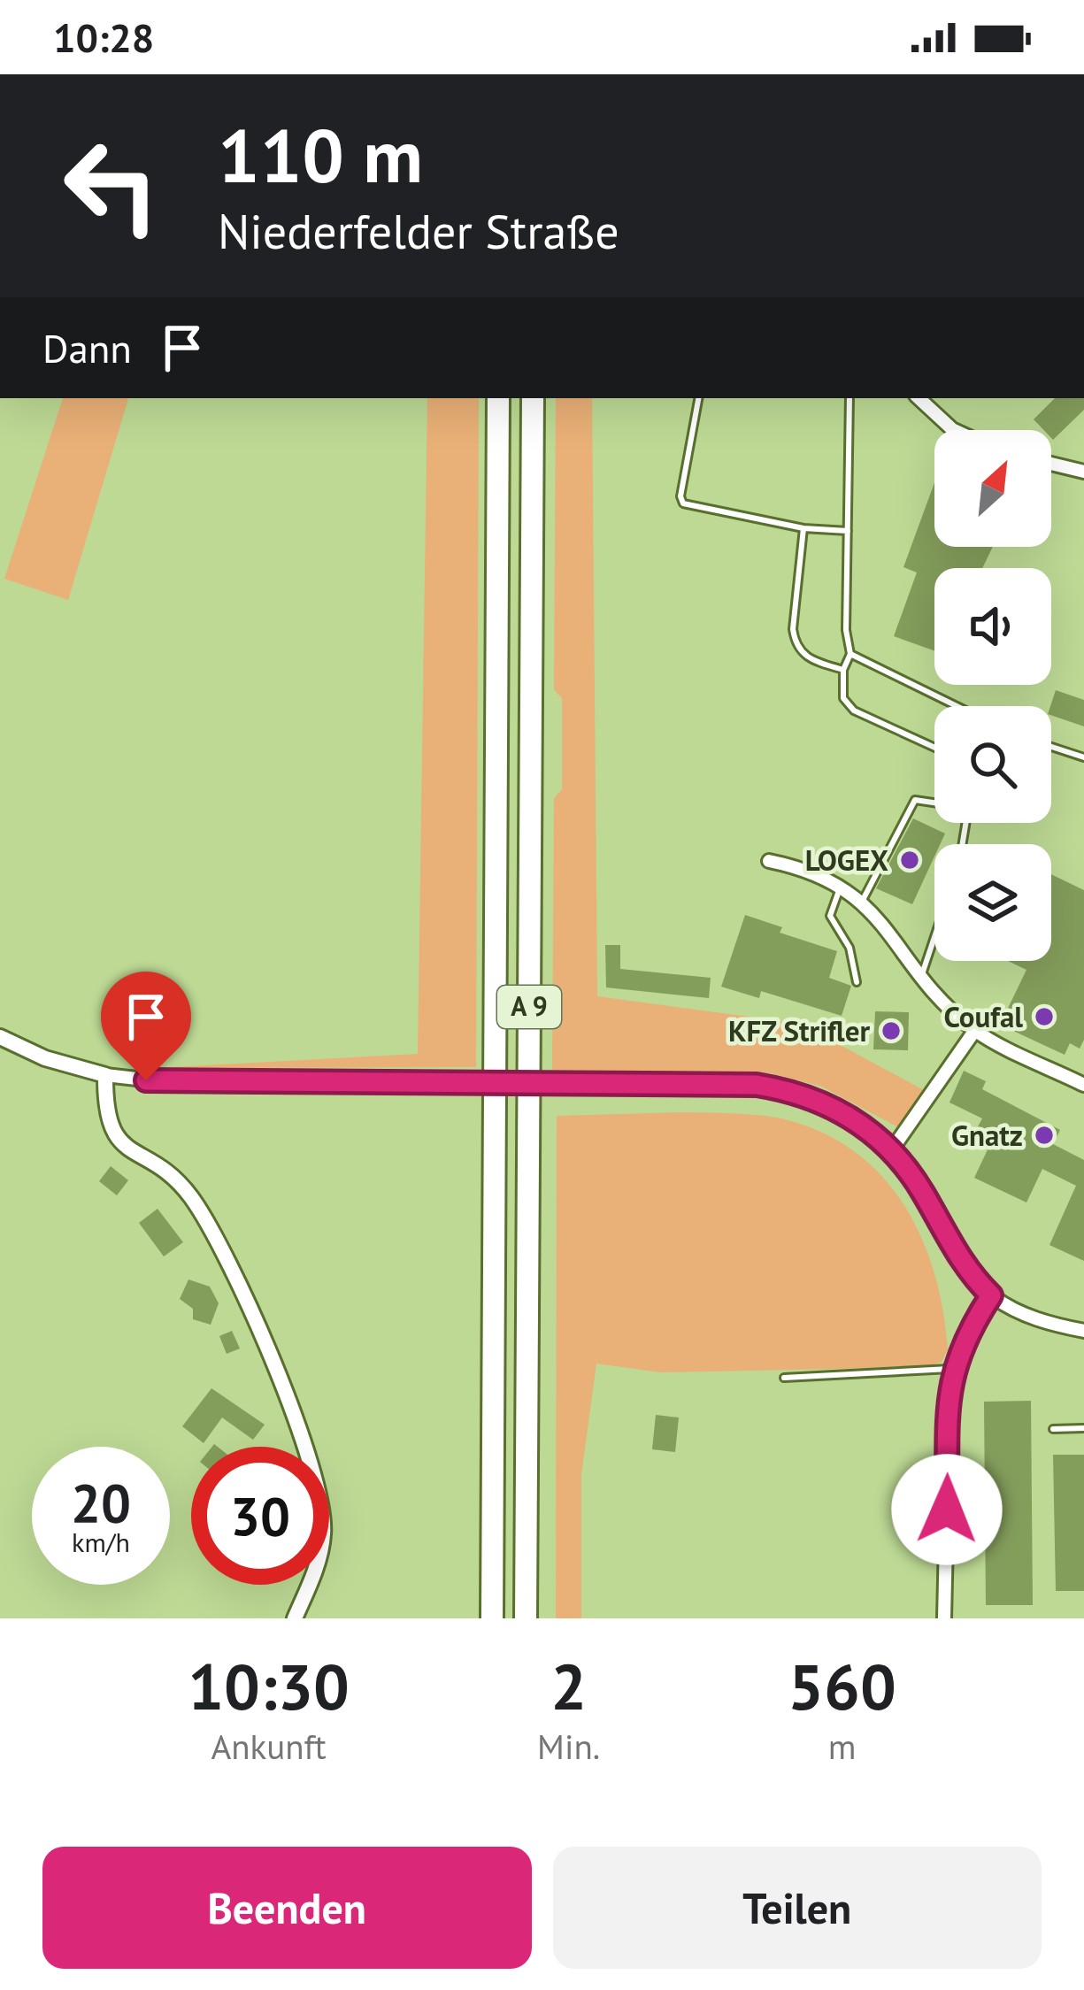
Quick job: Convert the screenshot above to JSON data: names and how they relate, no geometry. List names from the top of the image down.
{
  "streets": {
    "highway": ["A 9"]
  },
  "places": [
    "LOGEX",
    "Coufal",
    "KFZ Strifler",
    "Gnatz"
  ],
  "north": "top right",
  "page": {
    "status": "10:28",
    "turn": ["110 m", "Niederfelder Straße"],
    "then": "Dann",
    "speed": "20 km/h",
    "limit": "30",
    "eta": [
      "10:30",
      "Ankunft",
      "2",
      "Min.",
      "560",
      "m"
    ],
    "buttons": ["Beenden", "Teilen"]
  }
}
